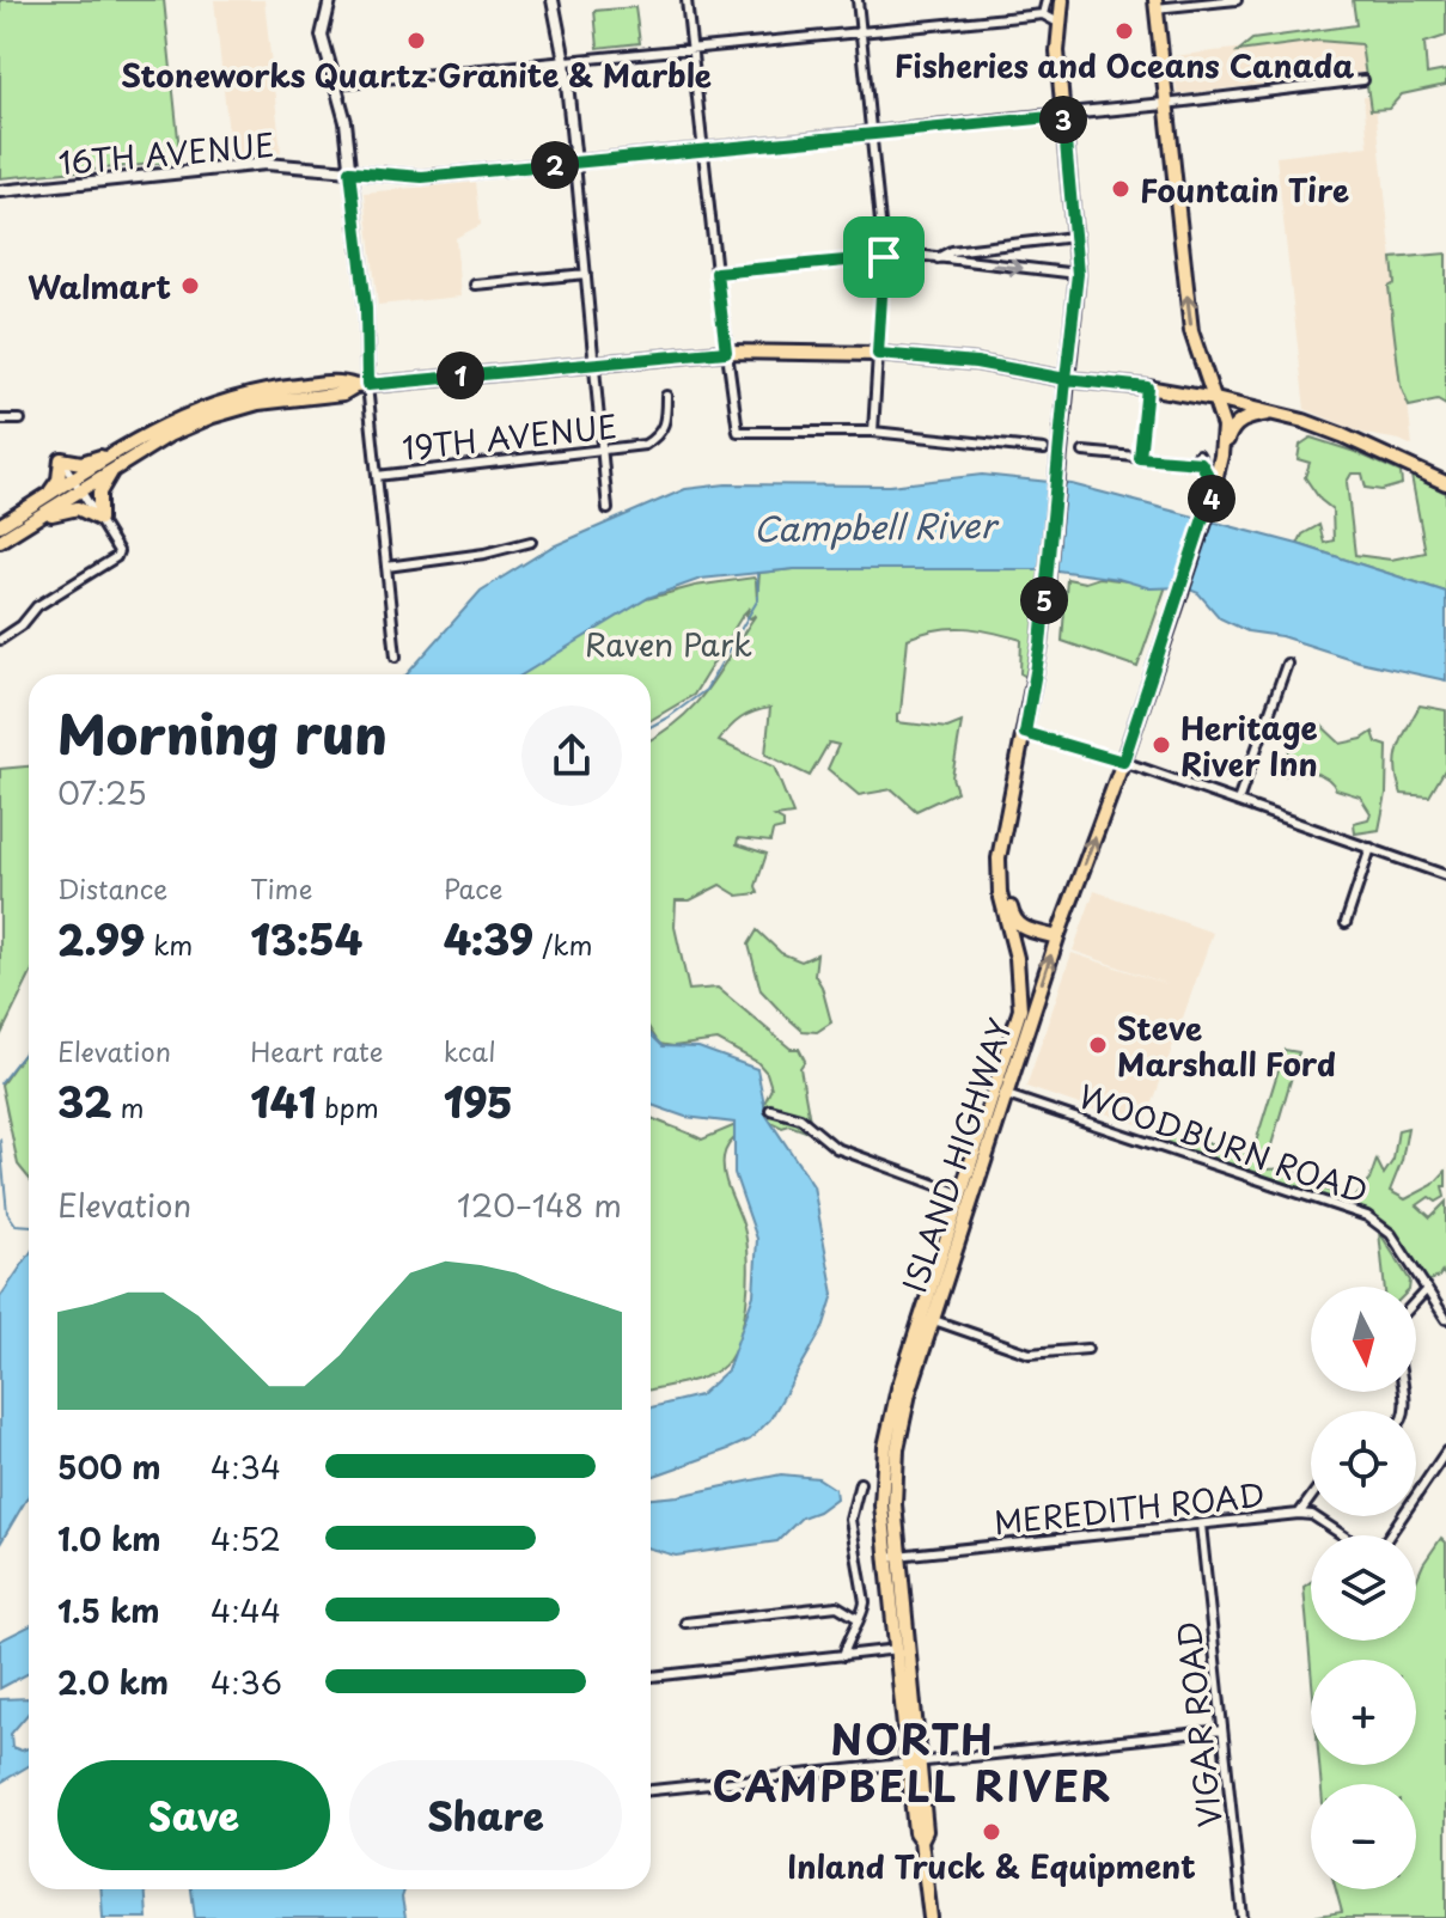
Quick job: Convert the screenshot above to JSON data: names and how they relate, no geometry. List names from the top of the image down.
{
  "streets": {
    "main road": ["ISLAND HIGHWAY"],
    "street": [
      "16TH AVENUE",
      "19TH AVENUE",
      "WOODBURN ROAD",
      "MEREDITH ROAD",
      "VIGAR ROAD"
    ]
  },
  "crossings": [
    ["WOODBURN ROAD", "ISLAND HIGHWAY"],
    ["ISLAND HIGHWAY", "MEREDITH ROAD"],
    ["MEREDITH ROAD", "VIGAR ROAD"]
  ],
  "districts": ["NORTH CAMPBELL RIVER"],
  "water": ["Campbell River"],
  "parks": ["Raven Park"],
  "places": [
    "Fisheries and Oceans Canada",
    "Stoneworks Quartz Granite & Marble",
    "Fountain Tire",
    "Walmart",
    "Heritage River Inn",
    "Steve Marshall Ford",
    "Inland Truck & Equipment"
  ],
  "north": "bottom",
  "page": {
    "pins": [
      "3",
      "2",
      "1",
      "4",
      "5"
    ],
    "heading": ["Morning run", "07:25"],
    "stats": [
      ["Distance", "2.99 km"],
      ["Time", "13:54"],
      ["Pace", "4:39 /km"],
      ["Elevation", "32 m"],
      ["Heart rate", "141 bpm"],
      ["kcal", "195"]
    ],
    "chart": ["Elevation", "120–148 m"],
    "map_buttons": ["+", "−"],
    "list": [
      {
        "name": "500 m",
        "note": "4:34"
      },
      {
        "name": "1.0 km",
        "note": "4:52"
      },
      {
        "name": "1.5 km",
        "note": "4:44"
      },
      {
        "name": "2.0 km",
        "note": "4:36"
      }
    ],
    "buttons": ["Save", "Share"]
  }
}
